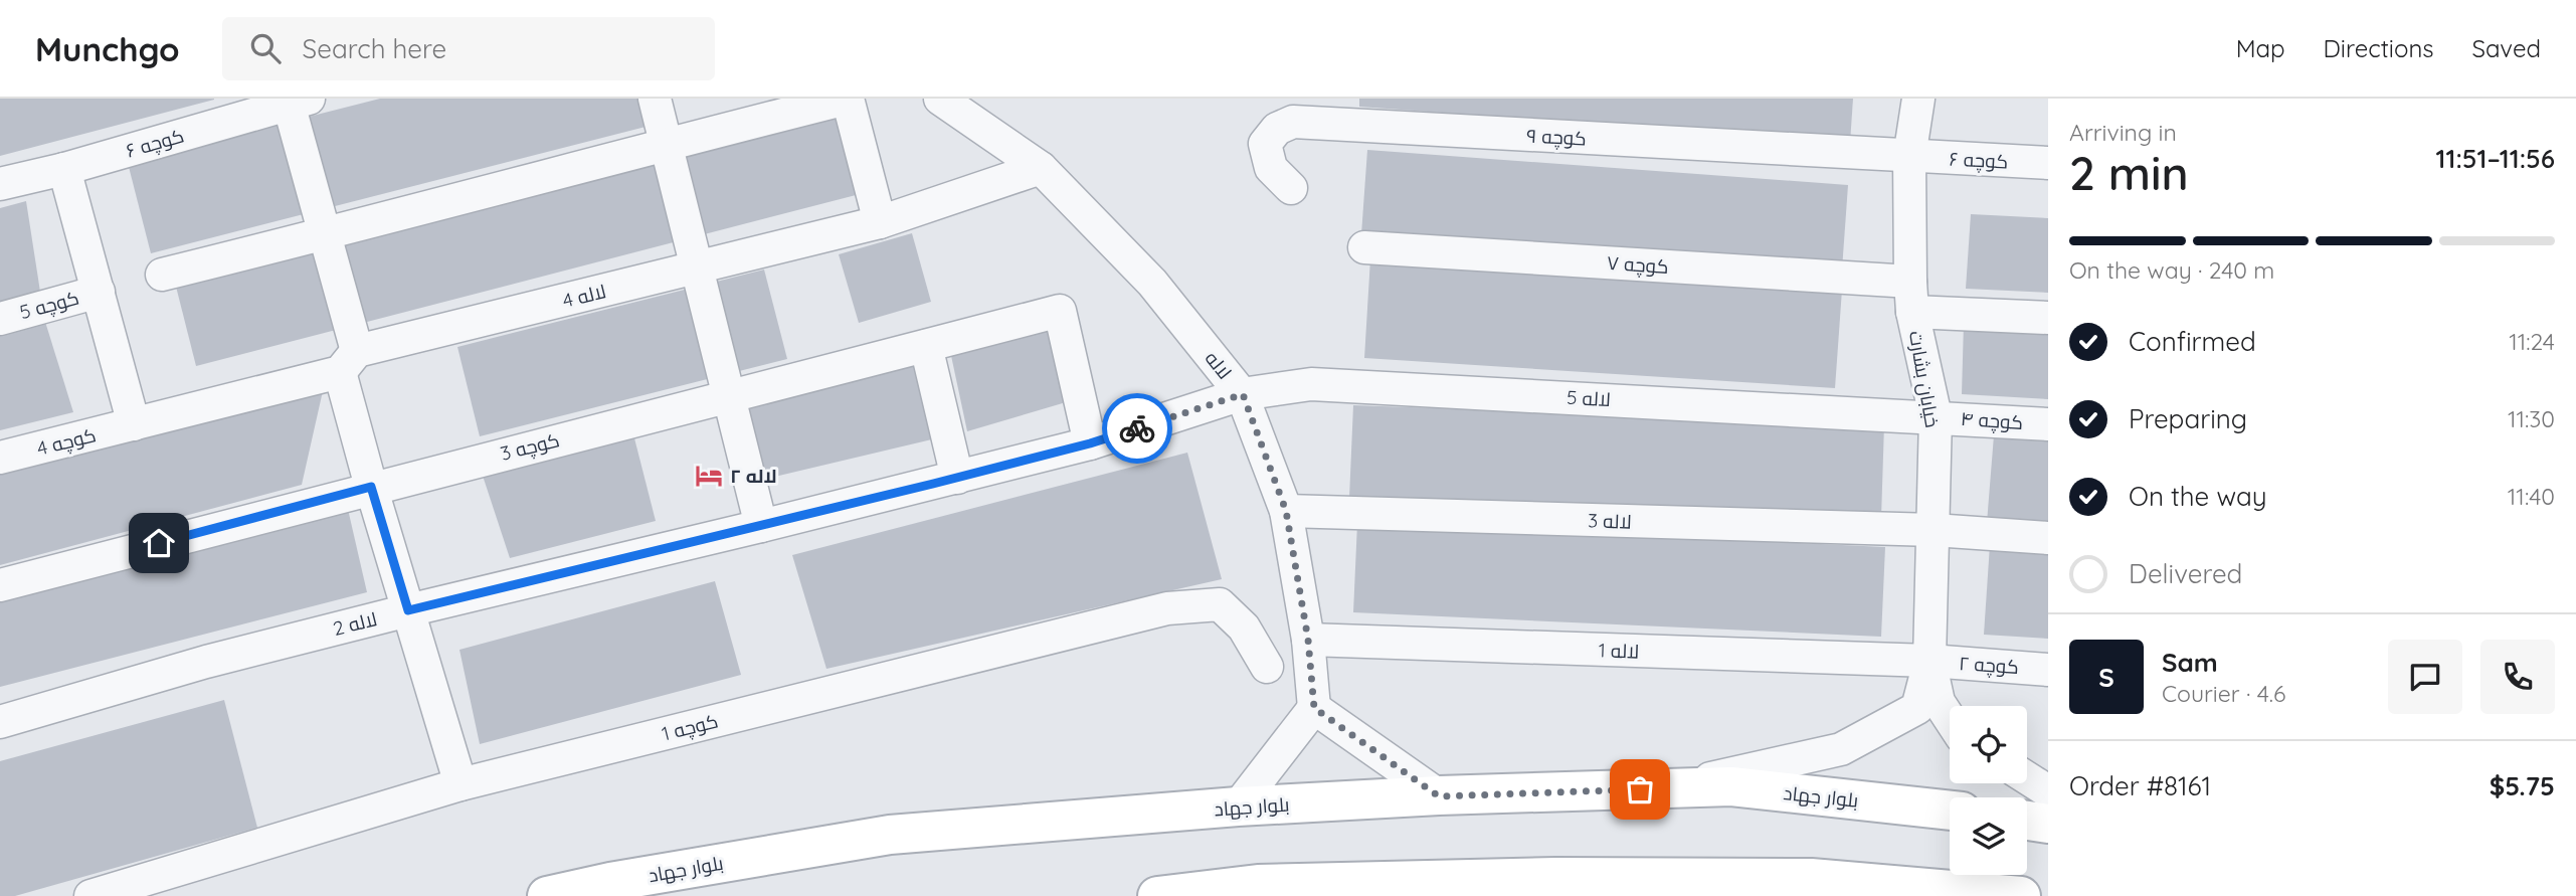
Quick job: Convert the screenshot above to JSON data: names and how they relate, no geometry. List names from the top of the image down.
{
  "streets": {
    "main road": ["بلوار جهاد"],
    "street": [
      "کوچه ۹",
      "کوچه ۶",
      "کوچه ۷",
      "لاله 4",
      "کوچه 5",
      "لاله",
      "خیابان بشارت",
      "لاله 5",
      "کوچه ۴",
      "کوچه 4",
      "کوچه 3",
      "لاله 3",
      "لاله 2",
      "لاله 1",
      "کوچه ۲",
      "کوچه 1"
    ]
  },
  "crossings": [
    ["کوچه ۹", "کوچه ۶"],
    ["کوچه ۹", "خیابان بشارت"],
    ["کوچه ۶", "خیابان بشارت"],
    ["کوچه ۷", "خیابان بشارت"],
    ["لاله 4", "لاله"],
    ["لاله 4", "کوچه 4"],
    ["لاله", "لاله 5"],
    ["لاله", "لاله 3"],
    ["لاله", "لاله 2"],
    ["لاله", "لاله 1"],
    ["خیابان بشارت", "لاله 5"],
    ["خیابان بشارت", "کوچه ۴"],
    ["خیابان بشارت", "لاله 3"],
    ["خیابان بشارت", "لاله 1"],
    ["خیابان بشارت", "کوچه ۲"],
    ["خیابان بشارت", "بلوار جهاد"],
    ["لاله 5", "کوچه ۴"],
    ["لاله 5", "لاله 2"],
    ["کوچه 3", "لاله 2"],
    ["لاله 1", "کوچه ۲"]
  ],
  "places": {
    "hotel": ["لاله ۲"]
  },
  "page": {
    "header": "Munchgo",
    "search": "Search here",
    "nav": ["Map", "Directions", "Saved"],
    "heading": ["2 min", "Arriving in", "11:51–11:56"],
    "panel": [
      "Sam",
      "Courier · 4.6",
      "Order #8161",
      "$5.75"
    ],
    "bar": "On the way · 240 m",
    "list": [
      ["Confirmed", "11:24"],
      ["Preparing", "11:30"],
      ["On the way", "11:40"],
      "Delivered"
    ],
    "round": "S"
  }
}
